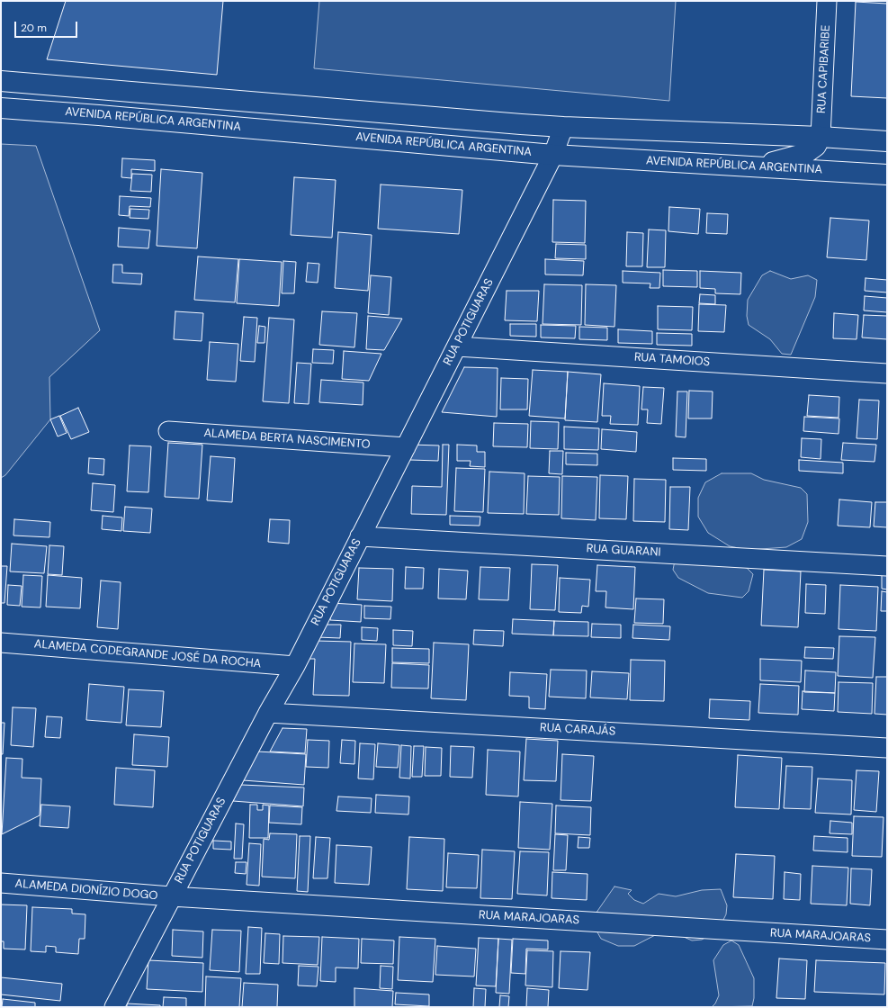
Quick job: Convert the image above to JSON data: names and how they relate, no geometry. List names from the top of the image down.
{
  "streets": {
    "main road": ["AVENIDA REPÚBLICA ARGENTINA"],
    "street": [
      "RUA CAPIBARIBE",
      "RUA POTIGUARAS",
      "RUA TAMOIOS",
      "ALAMEDA BERTA NASCIMENTO",
      "RUA GUARANI",
      "ALAMEDA CODEGRANDE JOSÉ DA ROCHA",
      "RUA CARAJÁS",
      "ALAMEDA DIONÍZIO DOGO",
      "RUA MARAJOARAS"
    ]
  },
  "crossings": [
    ["AVENIDA REPÚBLICA ARGENTINA", "RUA POTIGUARAS"],
    ["RUA POTIGUARAS", "RUA TAMOIOS"],
    ["RUA POTIGUARAS", "ALAMEDA BERTA NASCIMENTO"],
    ["RUA POTIGUARAS", "RUA GUARANI"],
    ["RUA POTIGUARAS", "ALAMEDA CODEGRANDE JOSÉ DA ROCHA"],
    ["RUA POTIGUARAS", "RUA CARAJÁS"],
    ["RUA POTIGUARAS", "ALAMEDA DIONÍZIO DOGO"],
    ["RUA POTIGUARAS", "RUA MARAJOARAS"],
    ["ALAMEDA DIONÍZIO DOGO", "RUA MARAJOARAS"]
  ],
  "scale_bar": "20 m"
}
